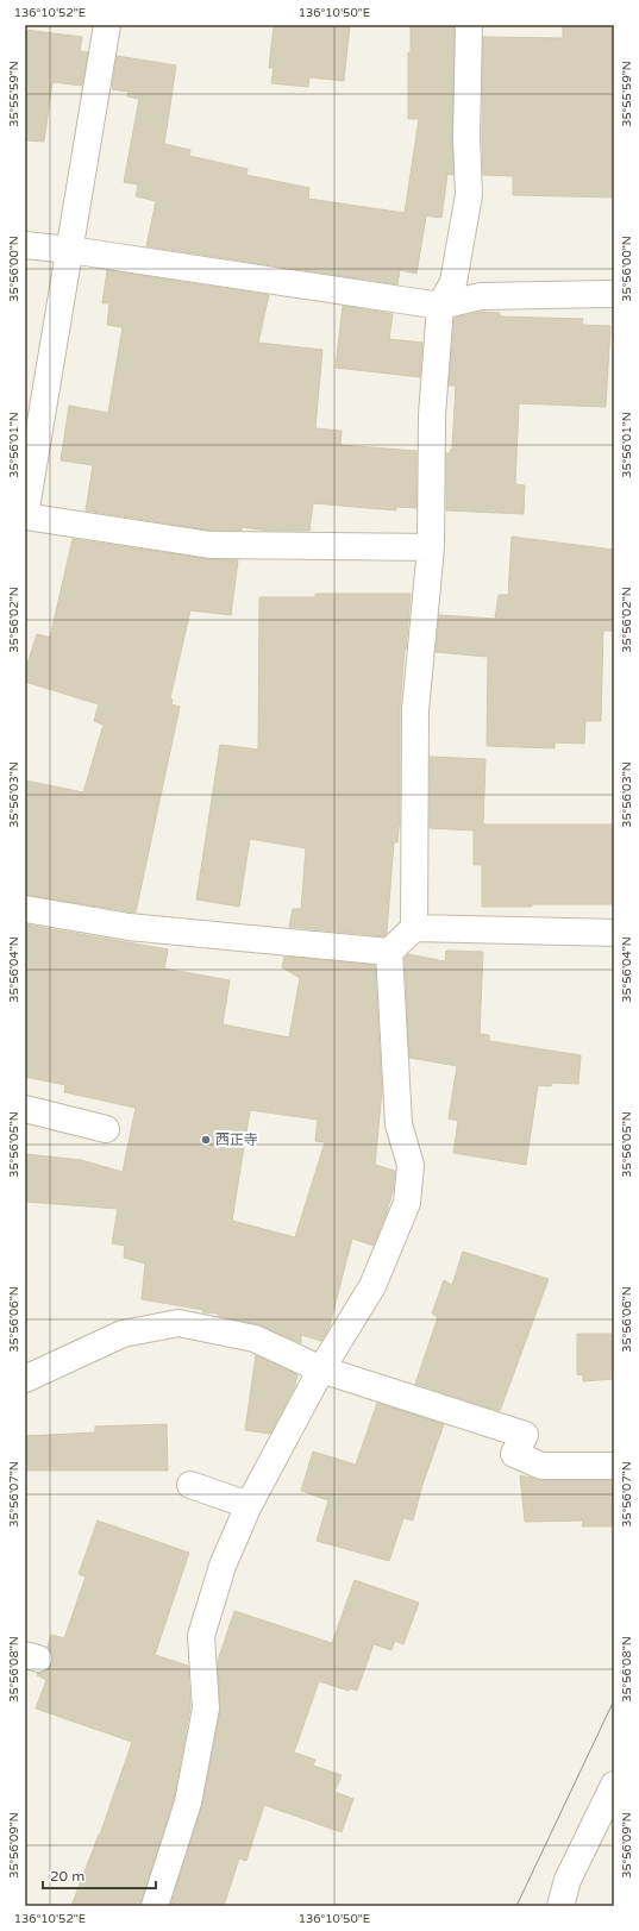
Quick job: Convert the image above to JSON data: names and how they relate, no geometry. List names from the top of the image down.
{
  "places": ["西正寺"],
  "scale_bar": "20 m",
  "coordinates": [
    "136°10'52\"E",
    "136°10'50\"E",
    "35°55'59\"N",
    "35°56'00\"N",
    "35°56'01\"N",
    "35°56'02\"N",
    "35°56'03\"N",
    "35°56'04\"N",
    "35°56'05\"N",
    "35°56'06\"N",
    "35°56'07\"N",
    "35°56'08\"N",
    "35°56'09\"N"
  ]
}
